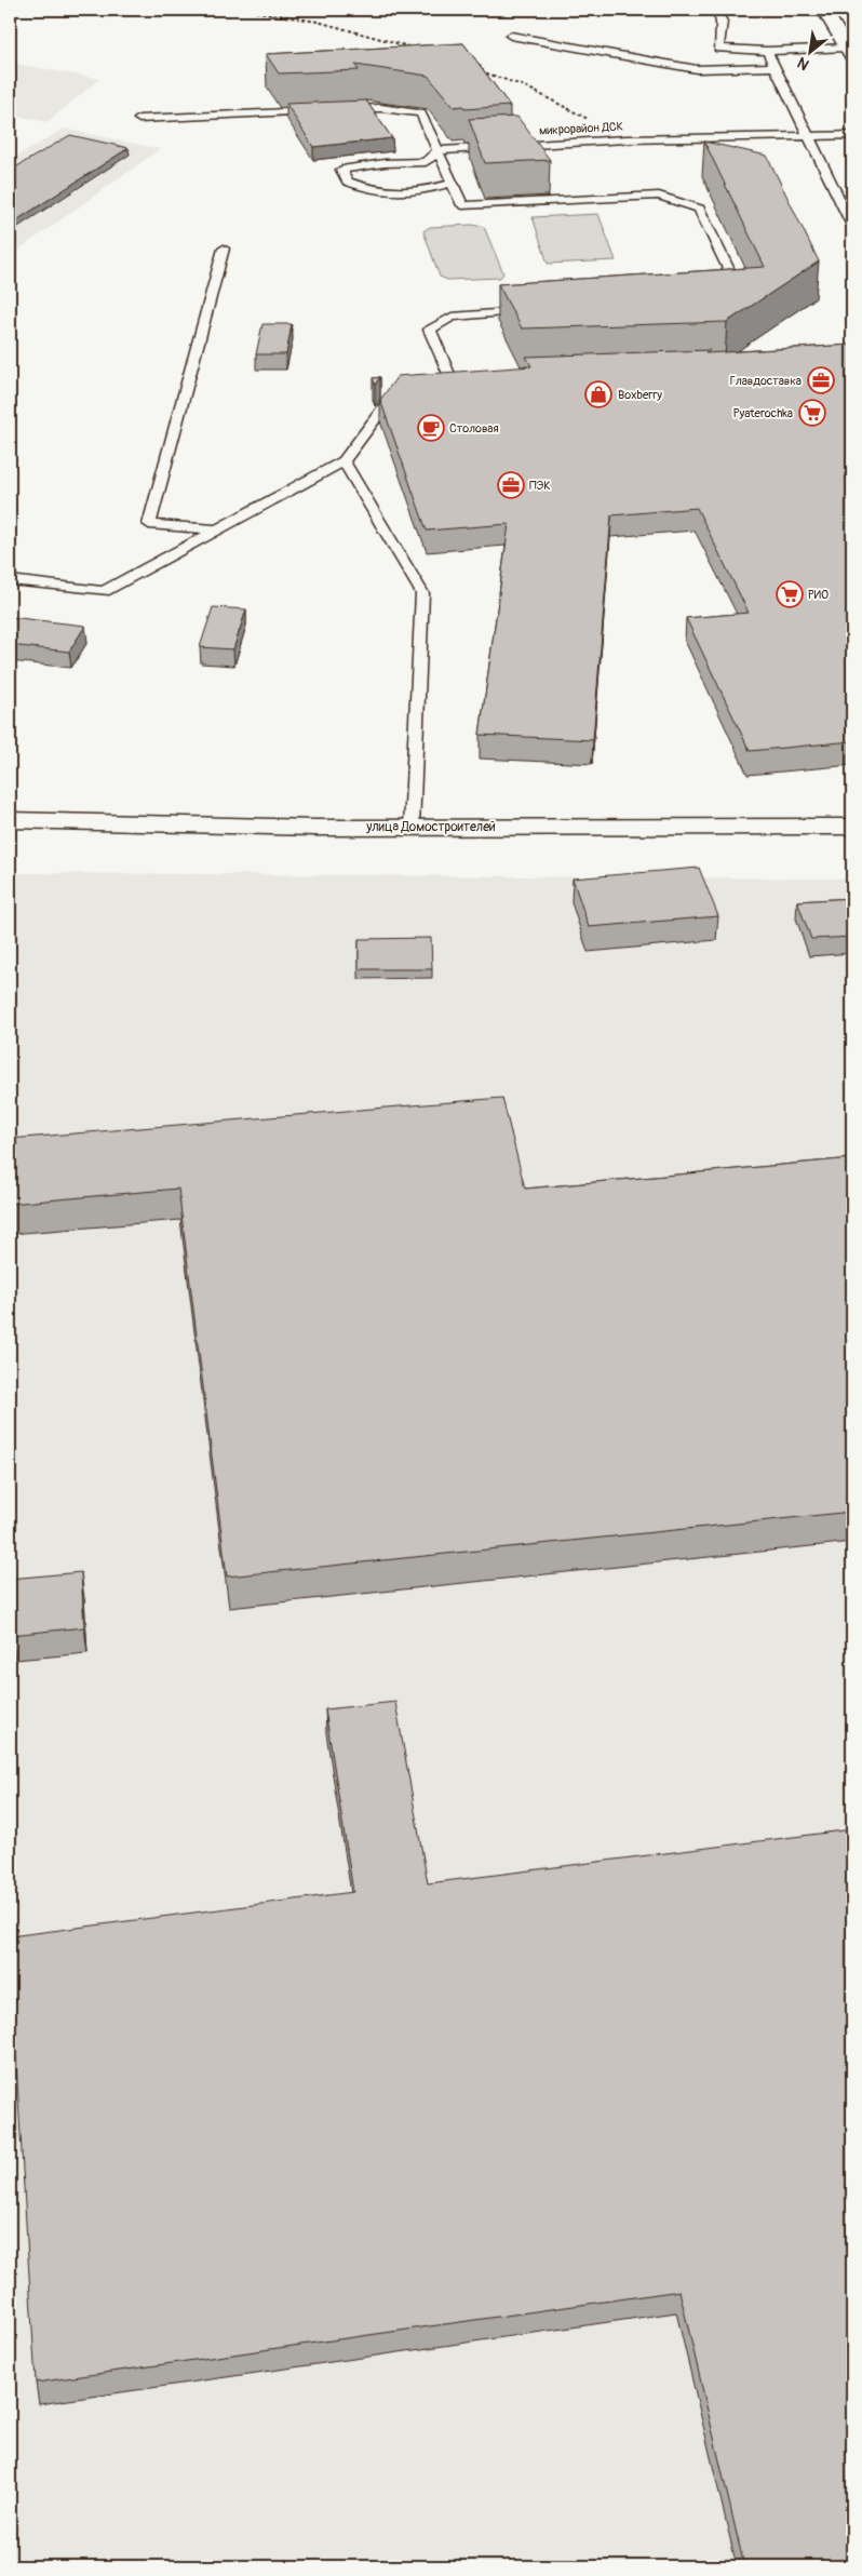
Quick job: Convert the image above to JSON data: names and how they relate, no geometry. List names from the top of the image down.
{
  "streets": {
    "street": ["улица Домостроителей"],
    "lane": ["микрорайон ДСК"]
  },
  "places": {
    "office": ["Главдоставка", "ПЭК"],
    "shop": ["Boxberry"],
    "supermarket": ["Pyaterochka", "РИО"],
    "cafe": ["Столовая"]
  },
  "north": "bottom left"
}
